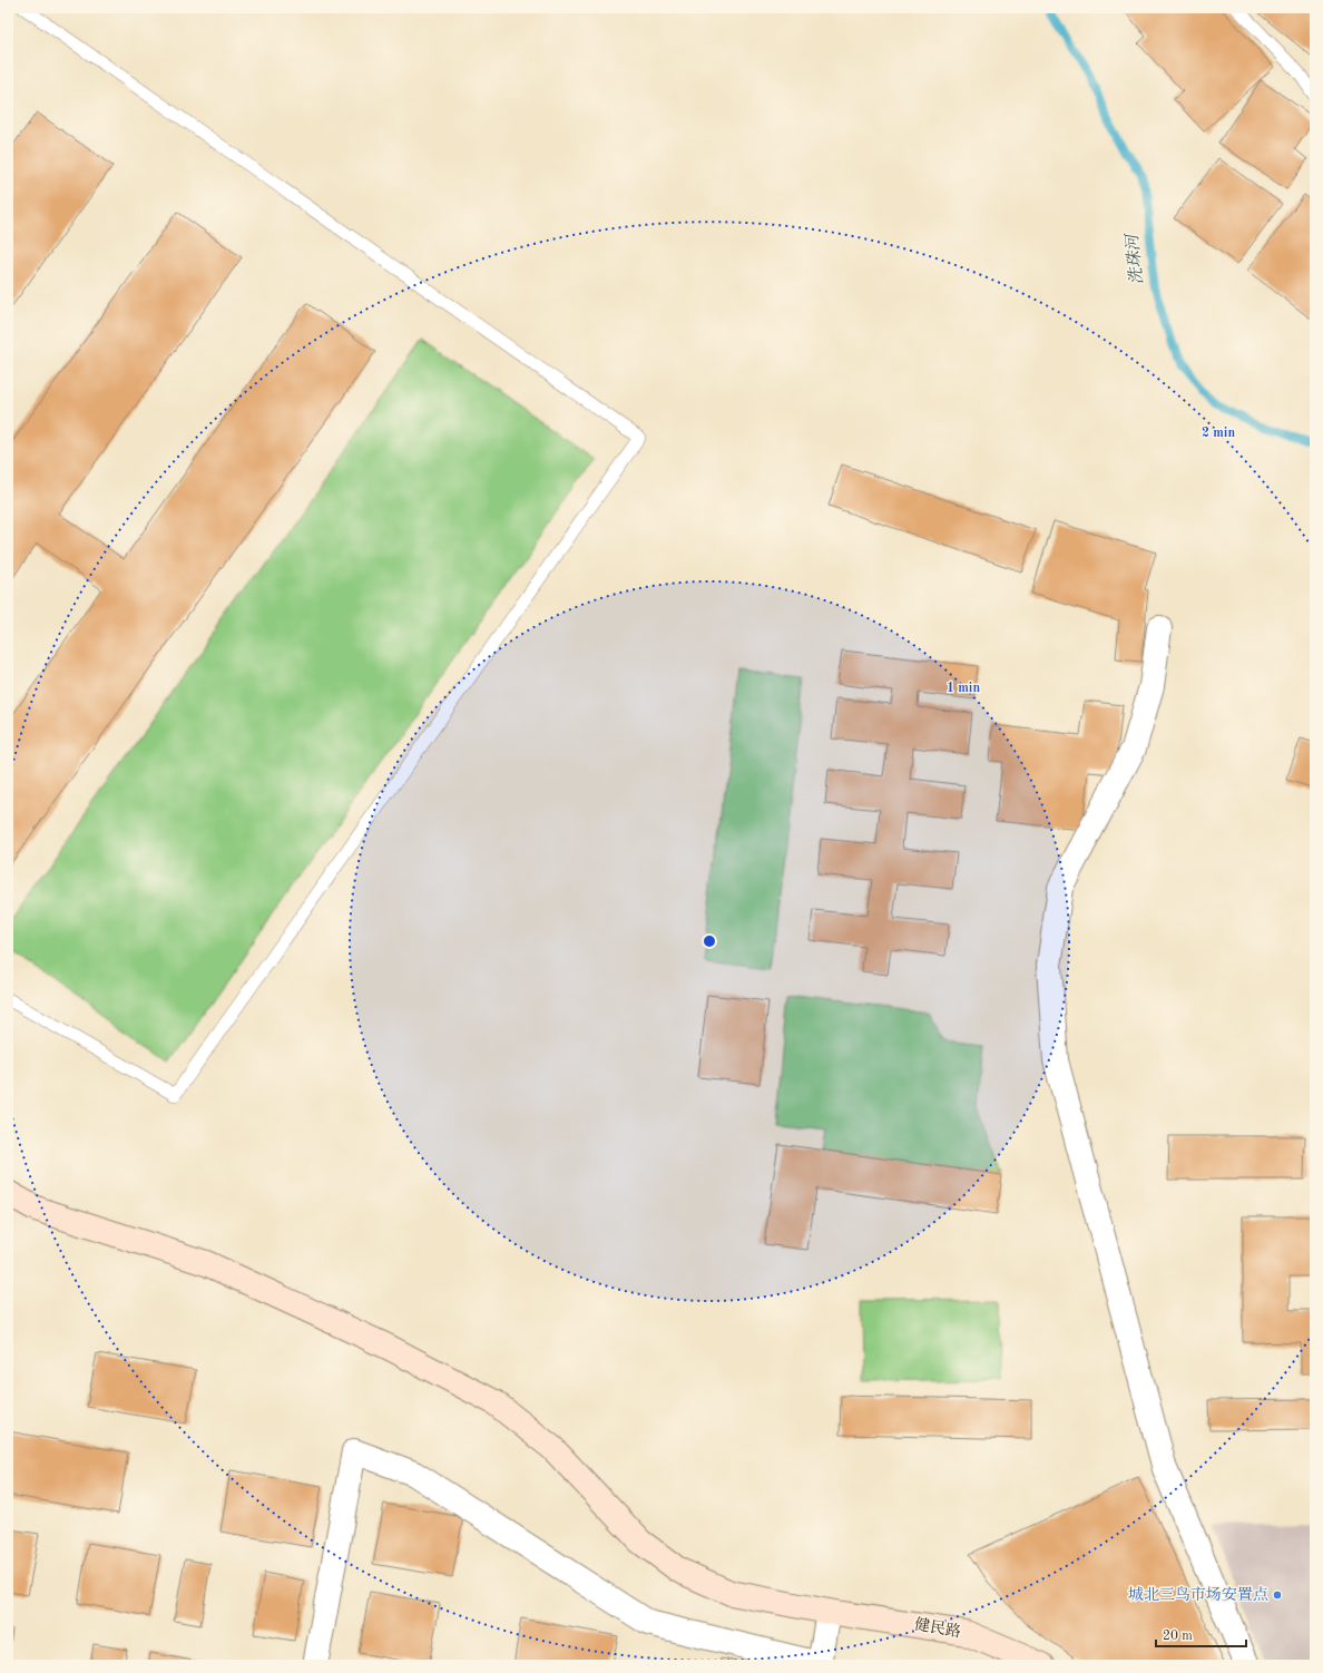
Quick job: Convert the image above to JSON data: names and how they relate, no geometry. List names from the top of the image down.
{
  "streets": {
    "street": ["健民路"]
  },
  "water": ["洗珠河"],
  "places": ["城北三鸟市场安置点"],
  "scale_bar": "20 m",
  "rings": ["2 min", "1 min"]
}
